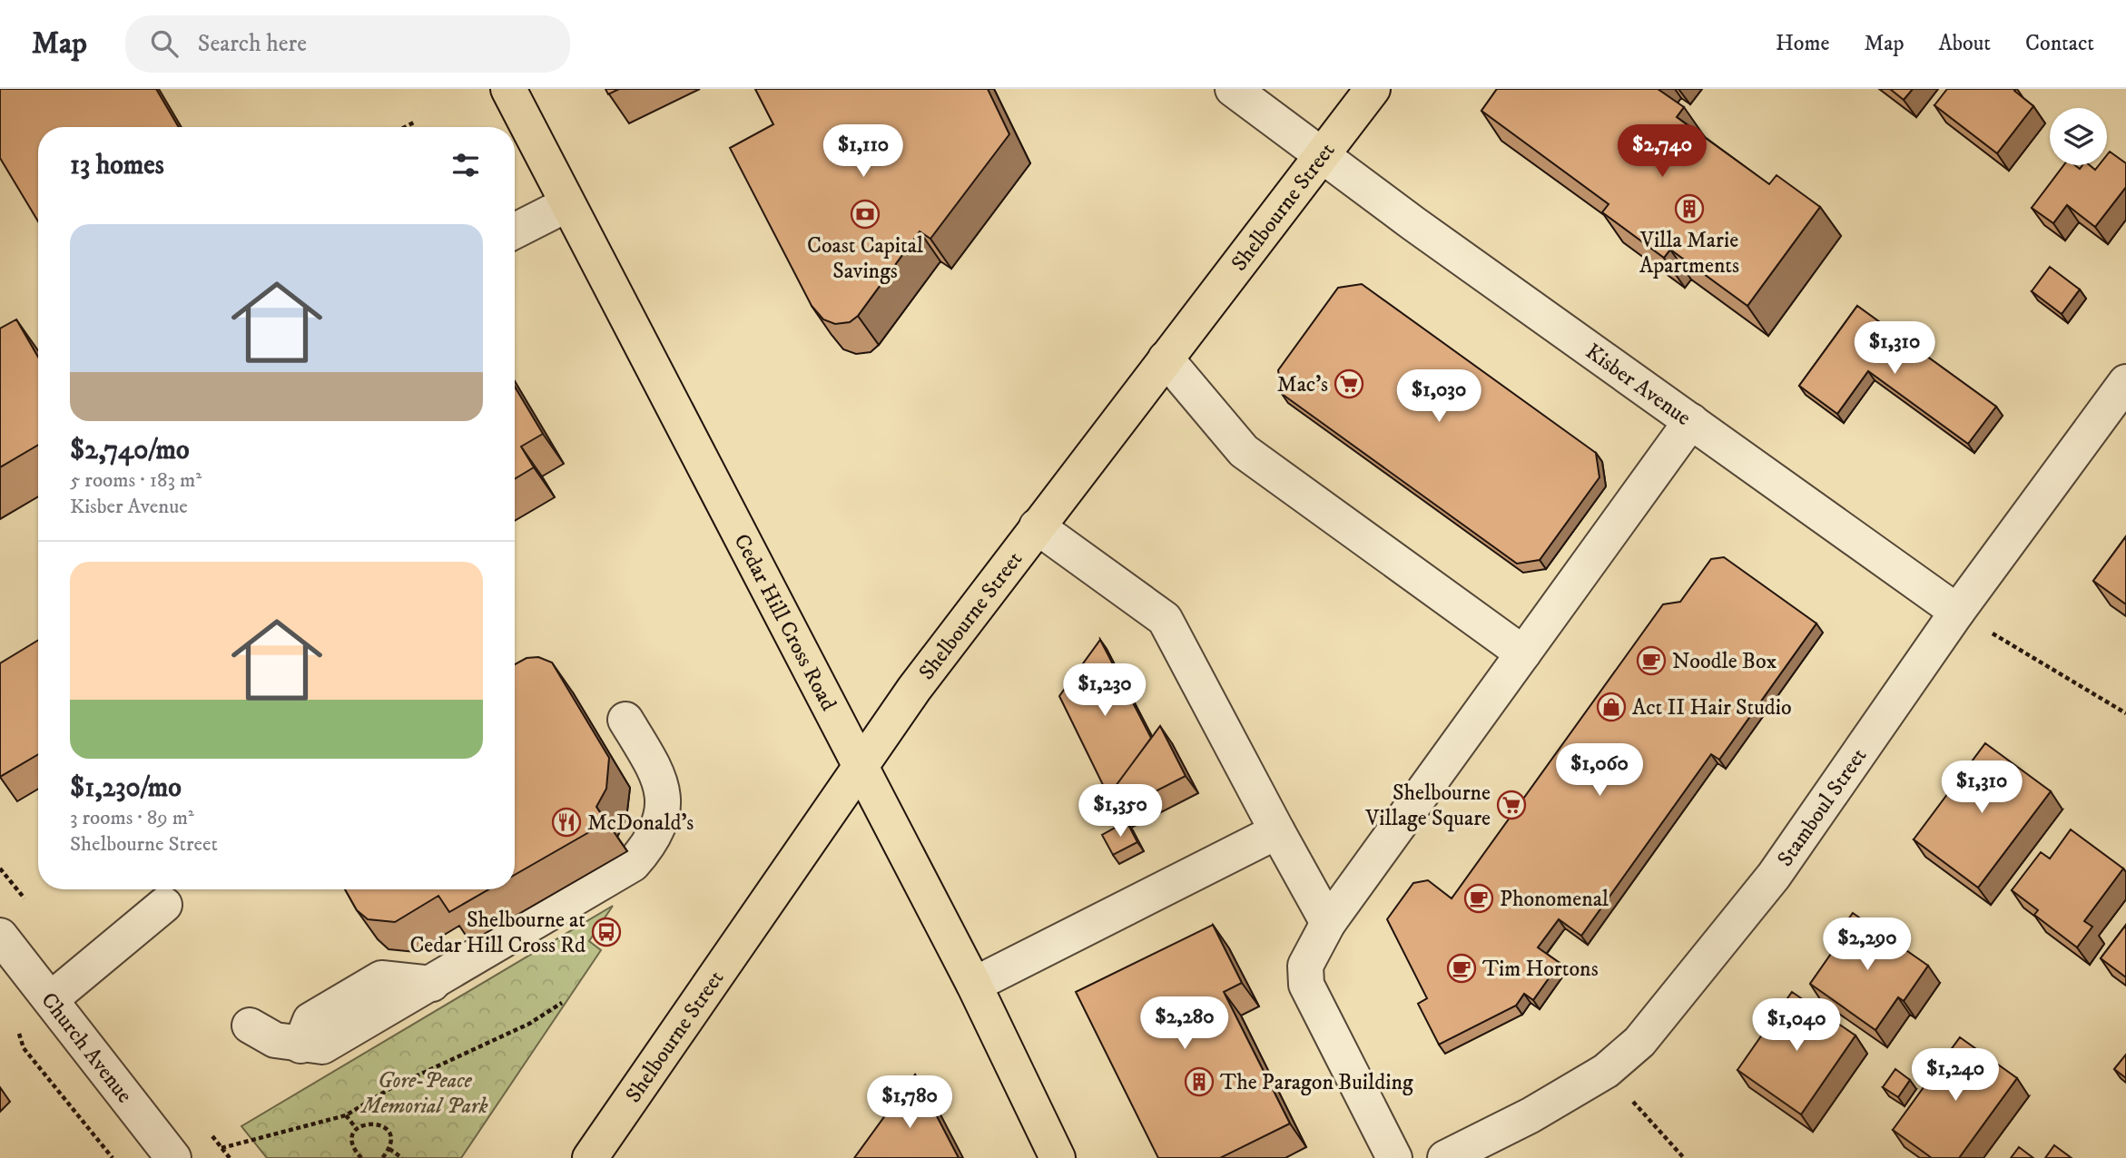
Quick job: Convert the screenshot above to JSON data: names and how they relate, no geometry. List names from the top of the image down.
{
  "streets": {
    "main road": ["Shelbourne Street", "Cedar Hill Cross Road"],
    "street": ["Kisber Avenue", "Stamboul Street", "Church Avenue"]
  },
  "crossings": [
    ["Shelbourne Street", "Kisber Avenue"],
    ["Shelbourne Street", "Cedar Hill Cross Road"],
    ["Kisber Avenue", "Stamboul Street"]
  ],
  "parks": ["Gore-Peace Memorial Park"],
  "places": {
    "building": ["Villa Marie Apartments", "The Paragon Building"],
    "bank": ["Coast Capital Savings"],
    "supermarket": ["Mac's", "Shelbourne Village Square"],
    "cafe": ["Noodle Box", "Phonomenal", "Tim Hortons"],
    "shop": ["Act II Hair Studio"],
    "restaurant": ["McDonald's"],
    "bus stop": ["Shelbourne at Cedar Hill Cross Rd"]
  },
  "page": {
    "header": "Map",
    "search": "Search here",
    "nav": [
      "Home",
      "Map",
      "About",
      "Contact"
    ],
    "price": [
      "$1,110",
      "$2,740",
      "$1,310",
      "$1,030",
      "$1,230",
      "$1,060",
      "$1,310",
      "$1,350",
      "$2,290",
      "$2,280",
      "$1,040",
      "$1,240",
      "$1,780"
    ],
    "heading": "13 homes",
    "list": [
      {
        "name": "$2,740/mo",
        "note": "5 rooms · 183 m² · Kisber Avenue"
      },
      {
        "name": "$1,230/mo",
        "note": "3 rooms · 89 m² · Shelbourne Street"
      }
    ]
  }
}
